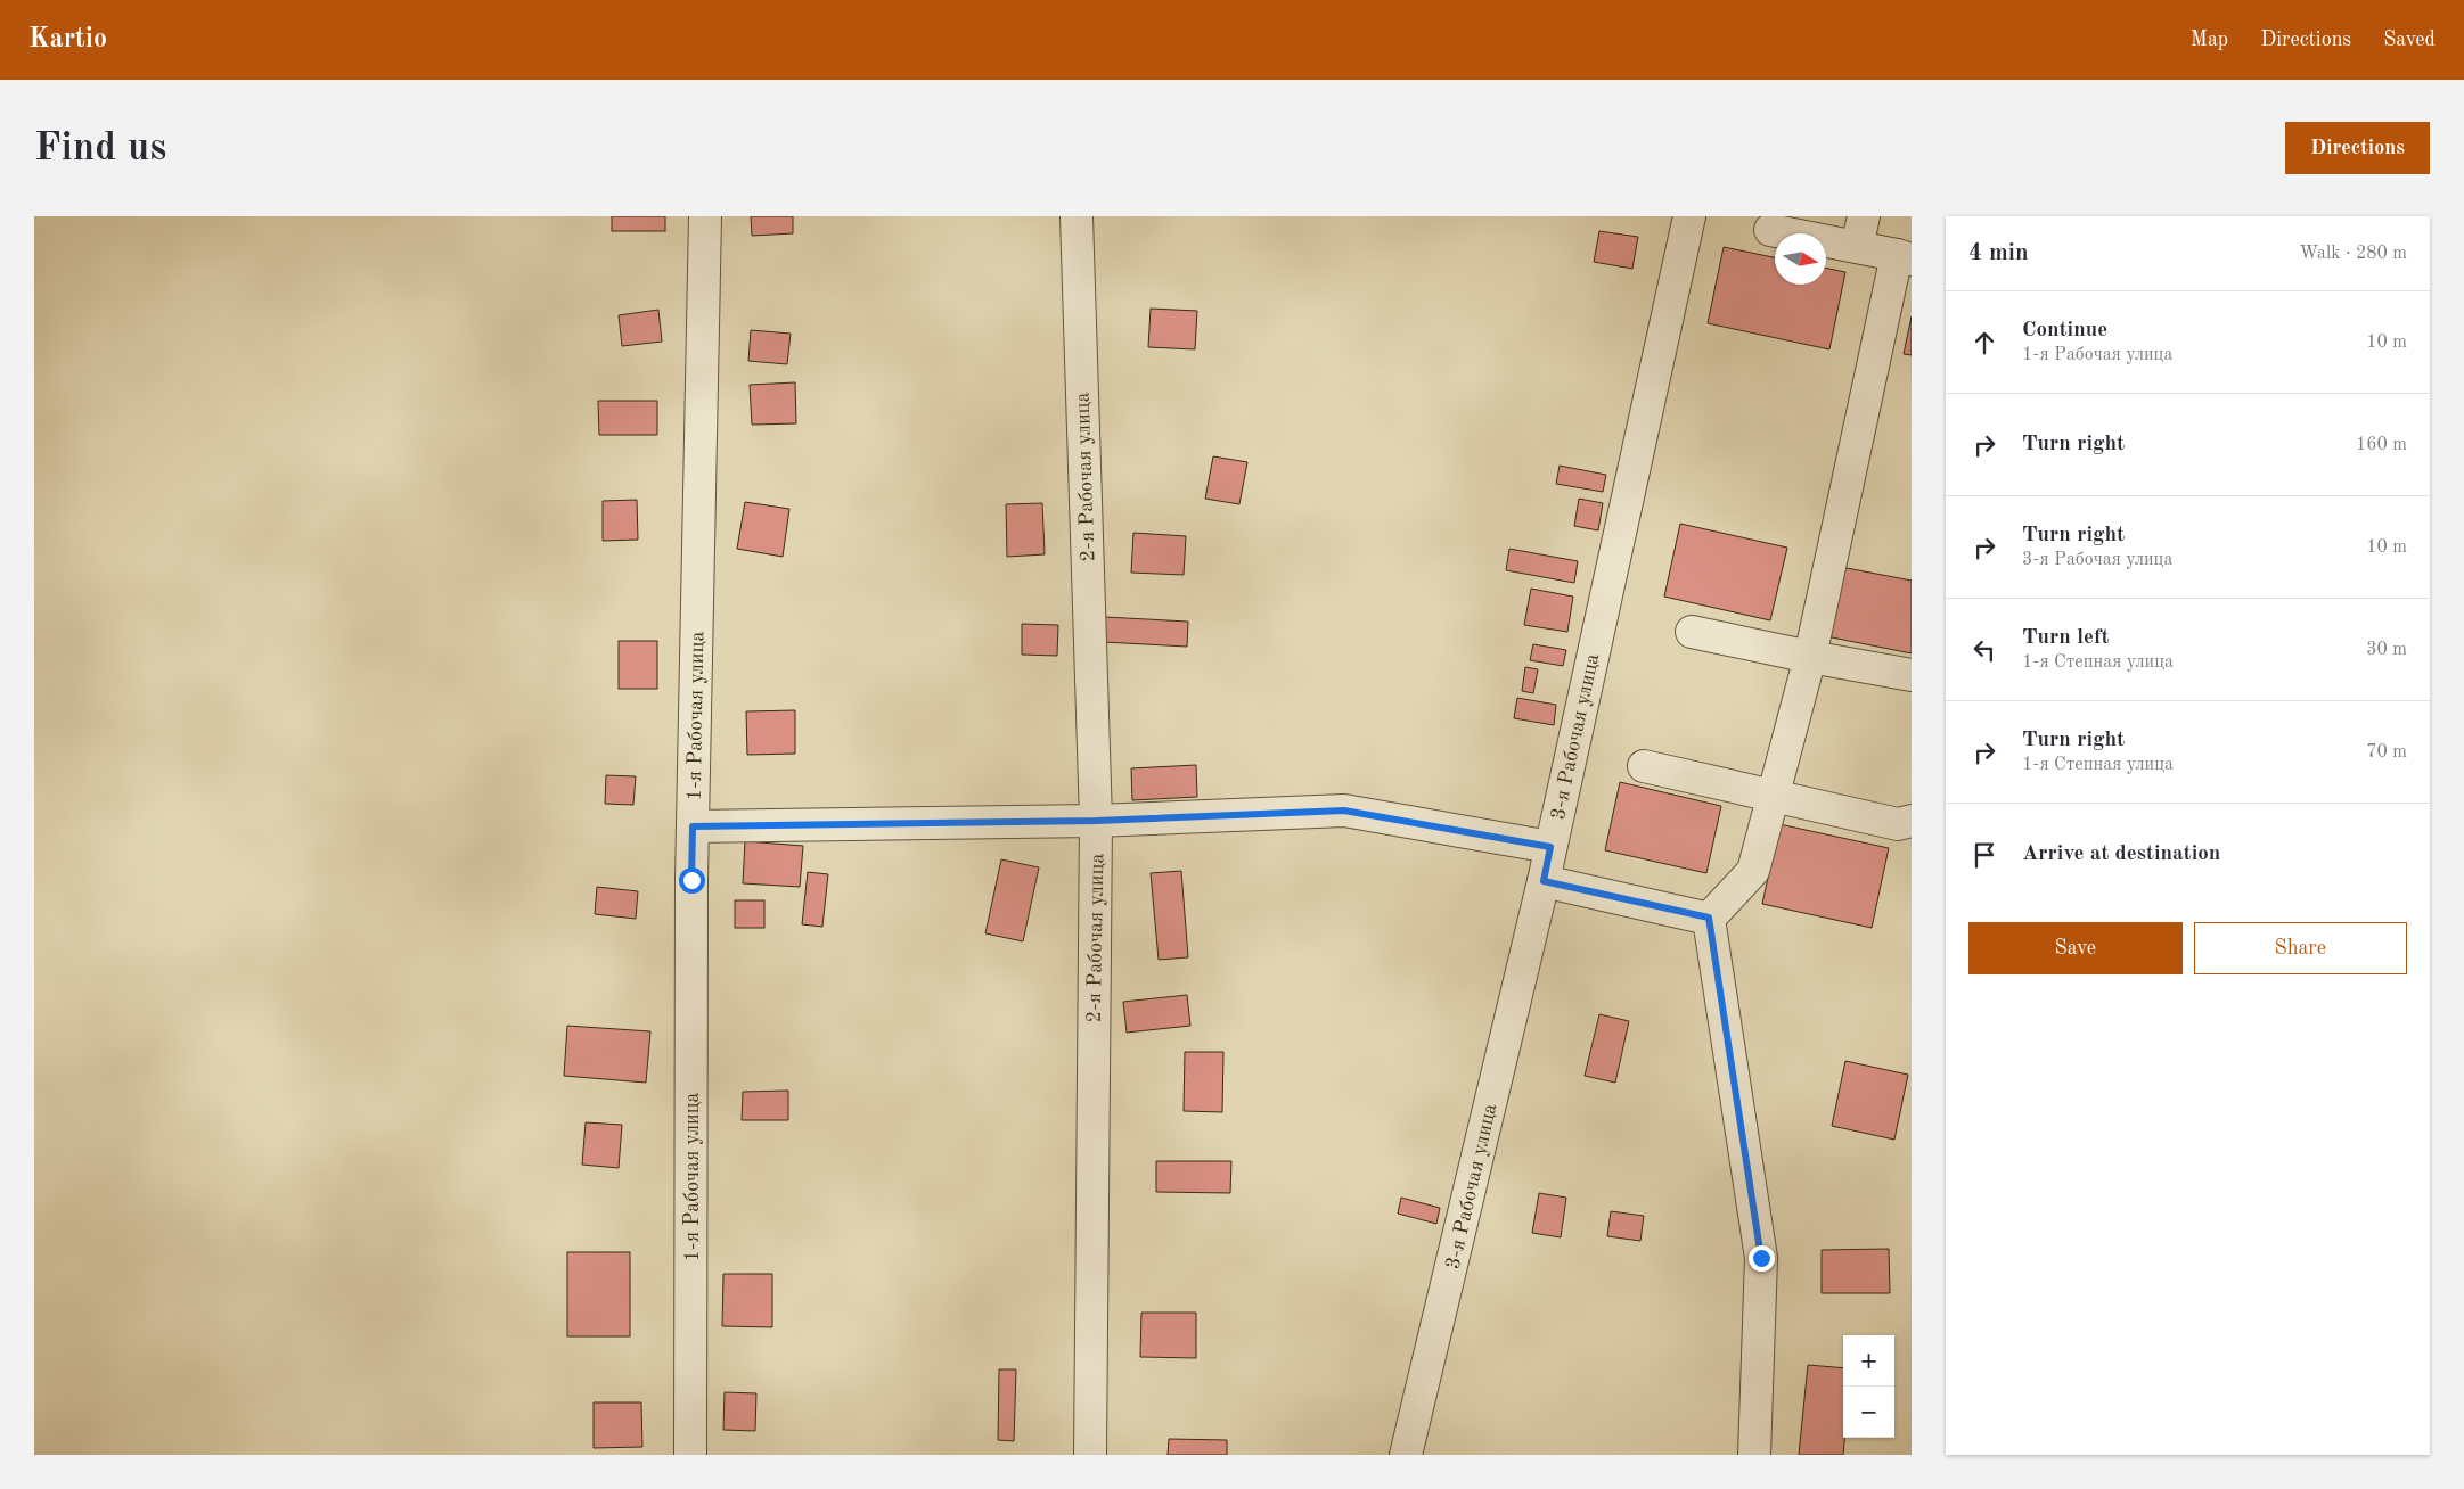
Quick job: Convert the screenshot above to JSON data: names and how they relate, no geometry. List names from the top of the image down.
{
  "streets": {
    "street": ["2-я Рабочая улица", "1-я Рабочая улица", "3-я Рабочая улица"]
  },
  "north": "right",
  "page": {
    "header": "Kartio",
    "nav": ["Map", "Directions", "Saved"],
    "buttons": [
      "Directions",
      ["Save", "Share"]
    ],
    "title": "Find us",
    "heading": ["4 min", "Walk · 280 m"],
    "list": [
      ["Continue", "1-я Рабочая улица", "10 m"],
      ["Turn right", "160 m"],
      ["Turn right", "3-я Рабочая улица", "10 m"],
      ["Turn left", "1-я Степная улица", "30 m"],
      ["Turn right", "1-я Степная улица", "70 m"],
      "Arrive at destination"
    ],
    "map_buttons": ["+", "−"]
  }
}
